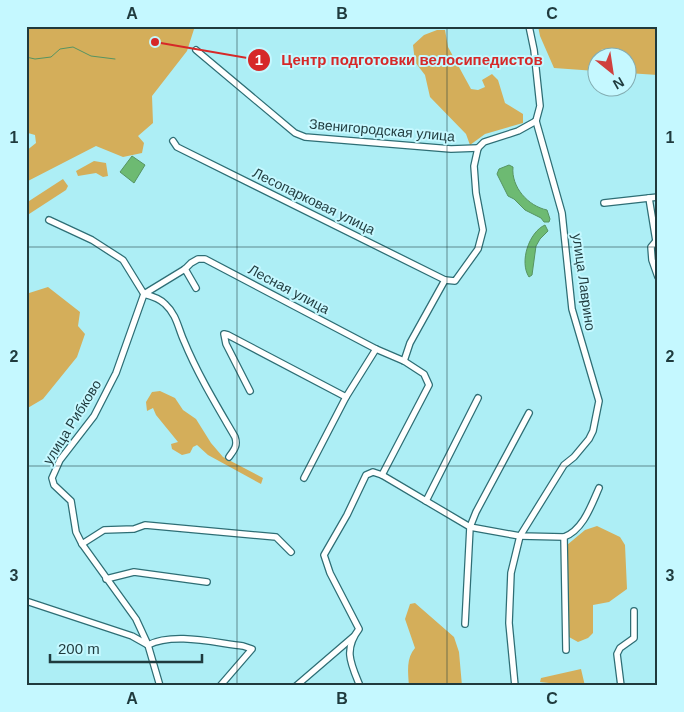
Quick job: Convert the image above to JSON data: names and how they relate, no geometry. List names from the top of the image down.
{
  "streets": {
    "street": [
      "Звенигородская улица",
      "Лесопарковая улица",
      "улица Лаврино",
      "Лесная улица",
      "улица Рибково"
    ]
  },
  "crossings": [
    ["Лесная улица", "улица Рибково"]
  ],
  "places": ["Центр подготовки велосипедистов"],
  "scale_bar": "200 m",
  "north": "bottom right",
  "grid": {
    "columns": ["A", "B", "C"],
    "rows": ["1", "2", "3"]
  }
}
